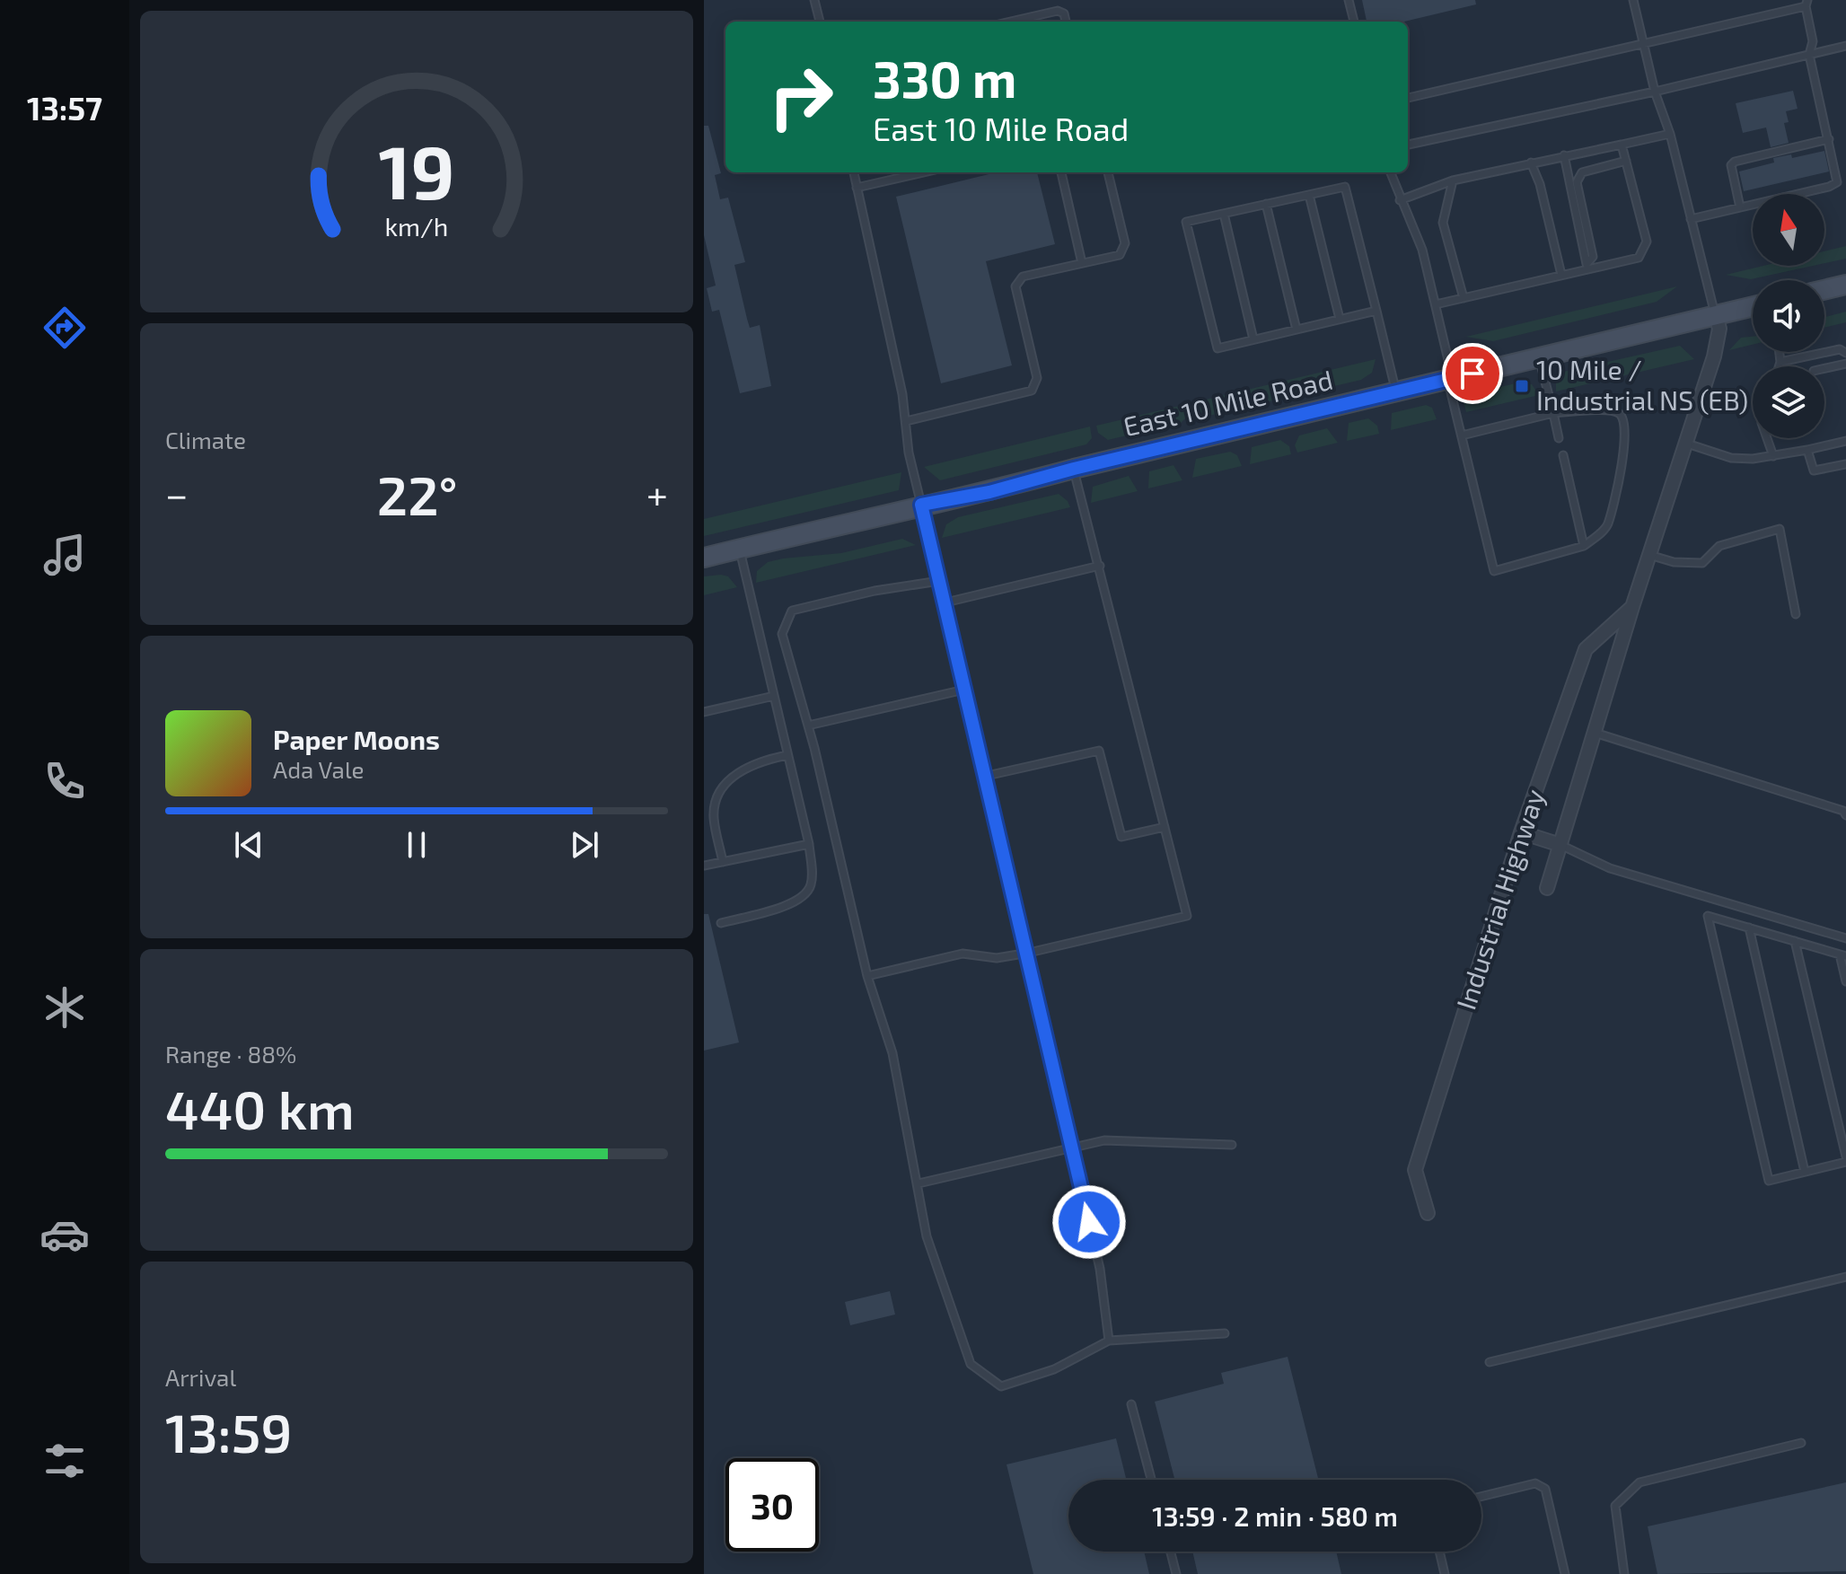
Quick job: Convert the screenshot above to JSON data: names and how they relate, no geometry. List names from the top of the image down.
{
  "streets": {
    "main road": ["East 10 Mile Road"],
    "street": ["Industrial Highway"]
  },
  "crossings": [
    ["East 10 Mile Road", "Industrial Highway"]
  ],
  "places": {
    "transit": ["10 Mile / Industrial NS (EB)"]
  },
  "north": "top",
  "page": {
    "tabs": "13:57",
    "turn": ["330 m", "East 10 Mile Road"],
    "tile": [
      "Climate",
      ["Range · 88%", "440 km"],
      ["Arrival", "13:59"]
    ],
    "heat": ["−", "22°", "+"],
    "song": ["Paper Moons", "Ada Vale"],
    "limit": "30",
    "trip": "13:59 · 2 min · 580 m",
    "gauge": ["19", "km/h"]
  }
}
